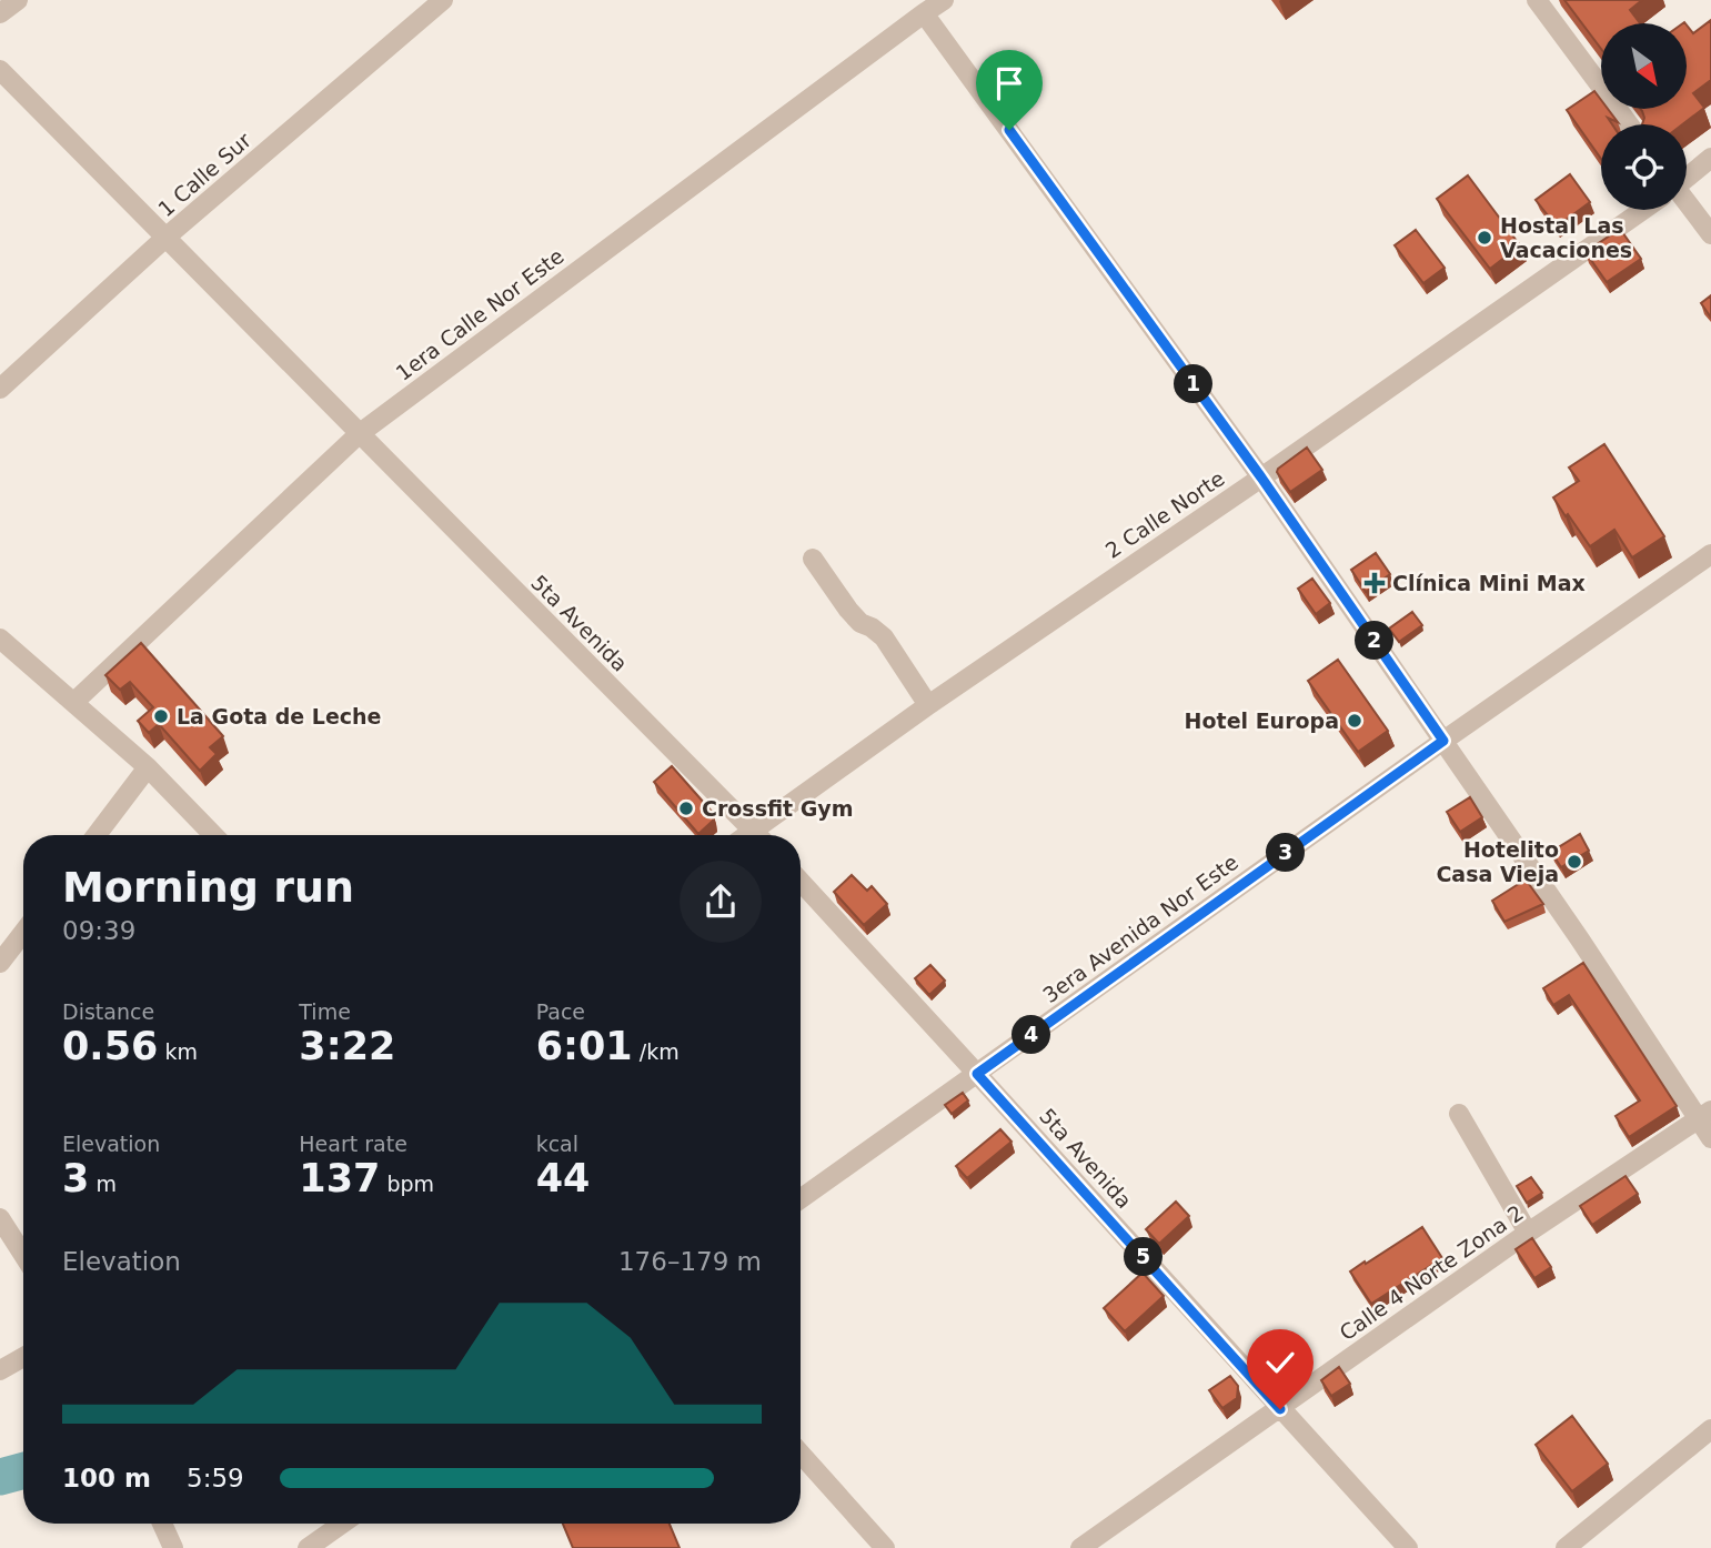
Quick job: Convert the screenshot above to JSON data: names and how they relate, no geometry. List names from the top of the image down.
{
  "streets": {
    "street": [
      "1 Calle Sur",
      "1era Calle Nor Este",
      "2 Calle Norte",
      "5ta Avenida",
      "3era Avenida Nor Este",
      "Calle 4 Norte Zona 2"
    ]
  },
  "crossings": [
    ["1 Calle Sur", "5ta Avenida"],
    ["1era Calle Nor Este", "5ta Avenida"],
    ["2 Calle Norte", "5ta Avenida"],
    ["5ta Avenida", "3era Avenida Nor Este"],
    ["5ta Avenida", "Calle 4 Norte Zona 2"]
  ],
  "places": {
    "other": [
      "Hostal Las Vacaciones",
      "La Gota de Leche",
      "Hotel Europa",
      "Crossfit Gym",
      "Hotelito Casa Vieja"
    ],
    "health": ["Clínica Mini Max"]
  },
  "north": "bottom right",
  "page": {
    "pins": [
      "1",
      "2",
      "3",
      "4",
      "5"
    ],
    "heading": ["Morning run", "09:39"],
    "stats": [
      ["Distance", "0.56 km"],
      ["Time", "3:22"],
      ["Pace", "6:01 /km"],
      ["Elevation", "3 m"],
      ["Heart rate", "137 bpm"],
      ["kcal", "44"]
    ],
    "chart": ["Elevation", "176–179 m"],
    "list": [
      {
        "name": "100 m",
        "note": "5:59"
      }
    ]
  }
}
